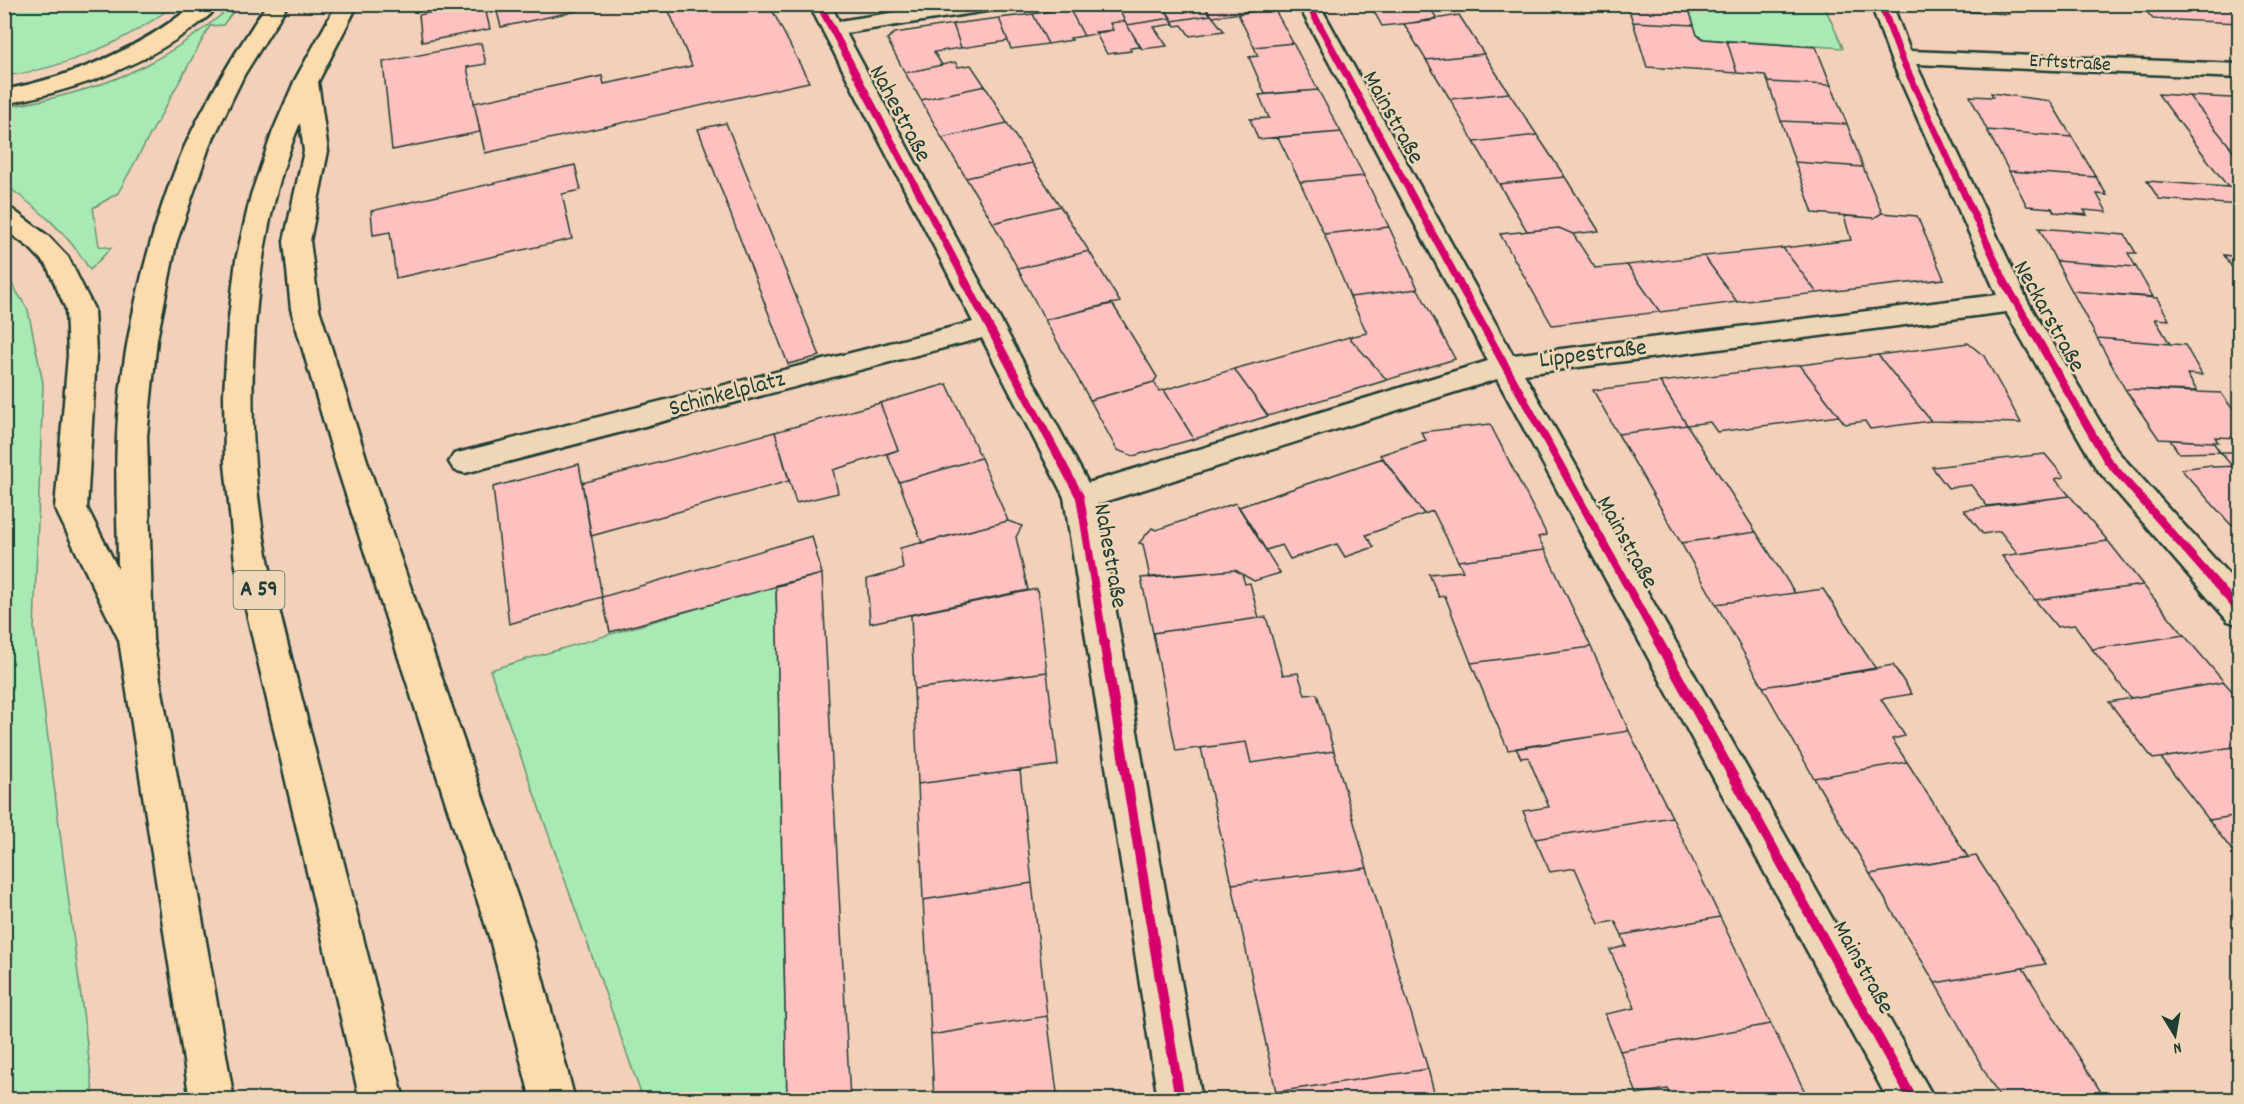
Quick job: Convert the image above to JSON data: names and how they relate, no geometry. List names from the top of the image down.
{
  "streets": {
    "highway": ["A 59"],
    "street": [
      "Erftstraße",
      "Nahestraße",
      "Mainstraße",
      "Neckarstraße",
      "Lippestraße",
      "Schinkelplatz"
    ]
  },
  "crossings": [
    ["Erftstraße", "Neckarstraße"],
    ["Nahestraße", "Lippestraße"],
    ["Nahestraße", "Schinkelplatz"],
    ["Mainstraße", "Lippestraße"],
    ["Neckarstraße", "Lippestraße"]
  ],
  "north": "bottom"
}
